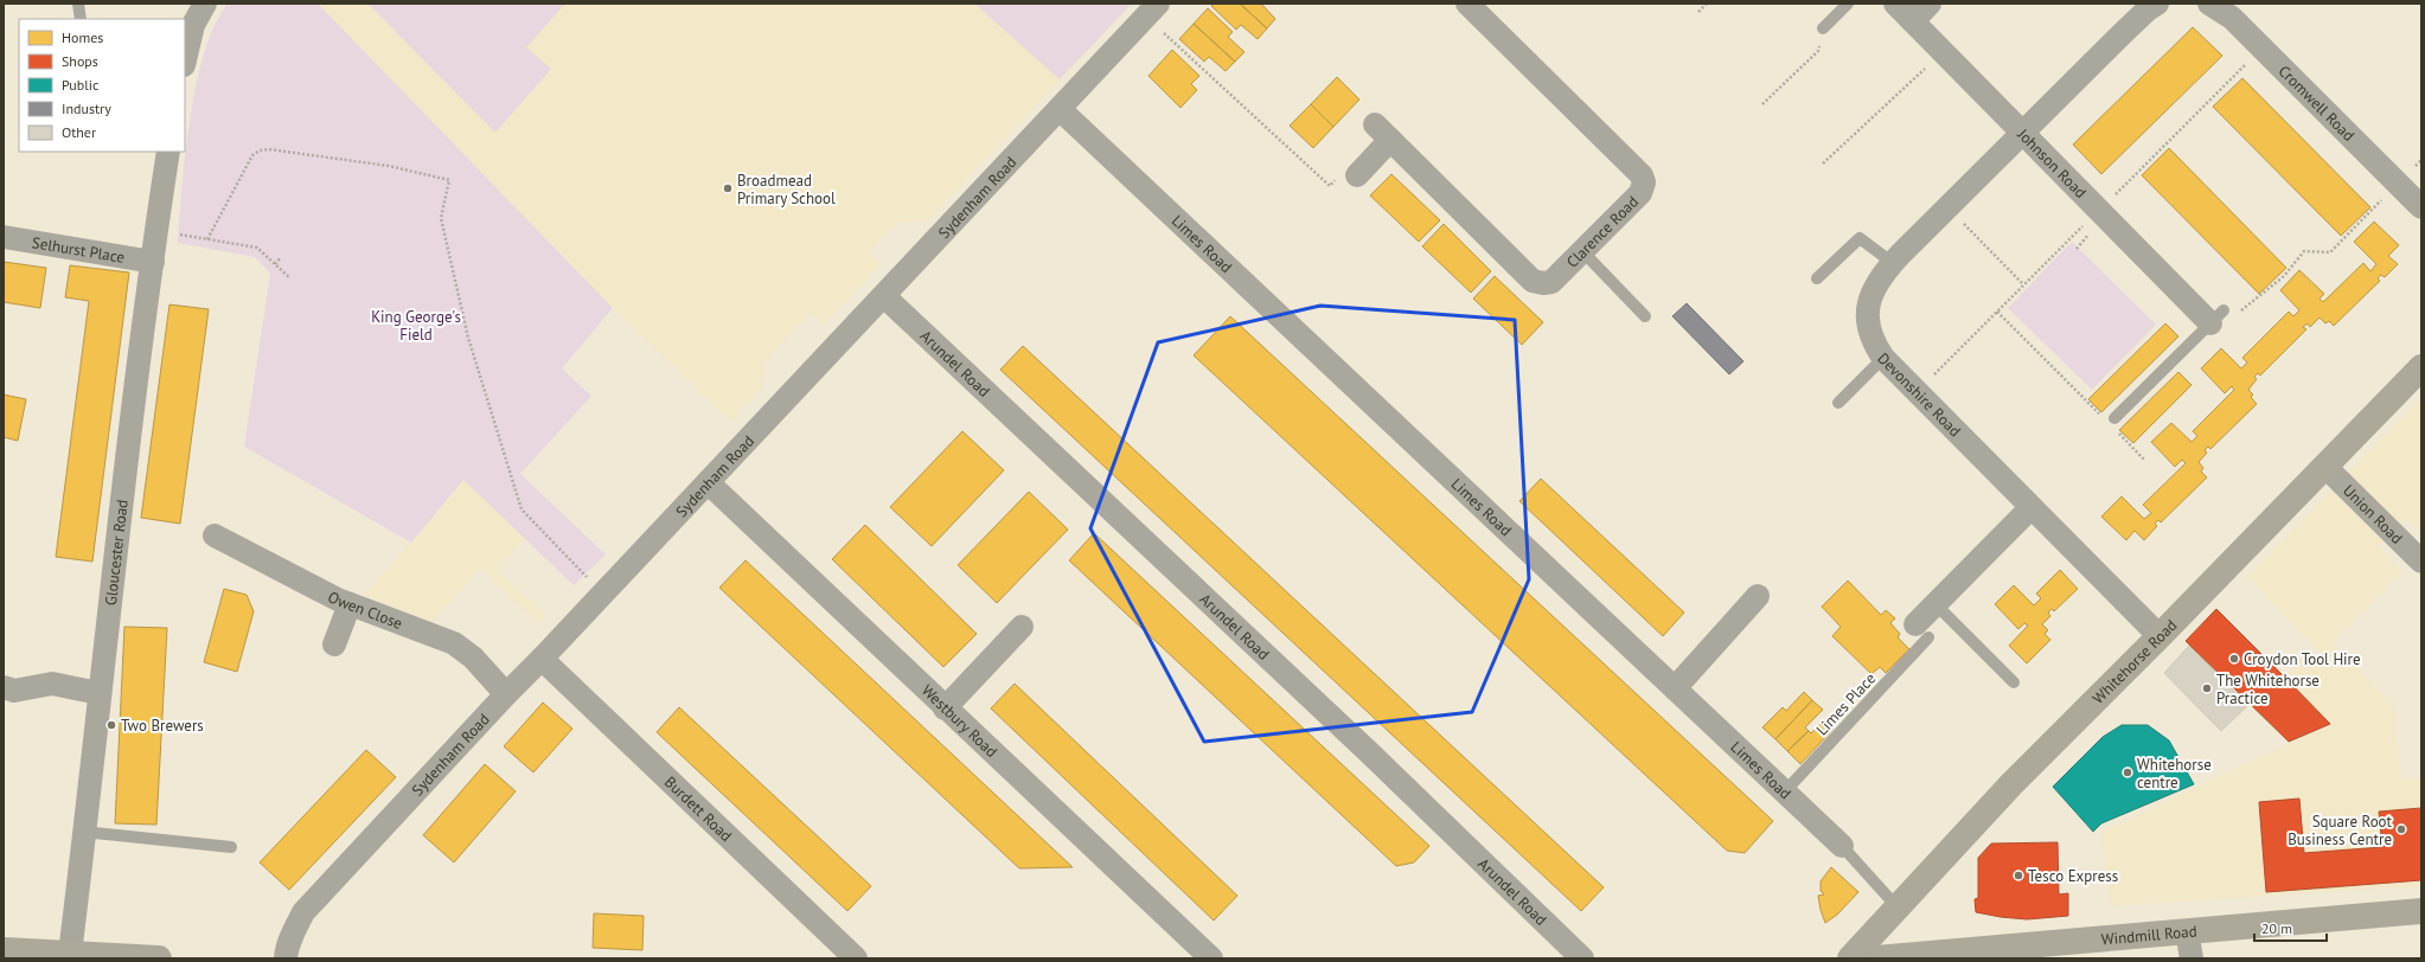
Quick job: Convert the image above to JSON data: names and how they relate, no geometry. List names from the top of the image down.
{
  "streets": {
    "main road": ["Whitehorse Road", "Windmill Road"],
    "street": [
      "Cromwell Road",
      "Johnson Road",
      "Sydenham Road",
      "Clarence Road",
      "Limes Road",
      "Selhurst Place",
      "Arundel Road",
      "Devonshire Road",
      "Union Road",
      "Gloucester Road",
      "Owen Close",
      "Westbury Road",
      "Burdett Road"
    ],
    "lane": ["Limes Place"]
  },
  "crossings": [
    ["Johnson Road", "Devonshire Road"],
    ["Sydenham Road", "Limes Road"],
    ["Sydenham Road", "Arundel Road"],
    ["Sydenham Road", "Owen Close"],
    ["Sydenham Road", "Westbury Road"],
    ["Sydenham Road", "Burdett Road"],
    ["Limes Road", "Whitehorse Road"],
    ["Limes Road", "Limes Place"],
    ["Selhurst Place", "Gloucester Road"],
    ["Devonshire Road", "Whitehorse Road"],
    ["Union Road", "Whitehorse Road"]
  ],
  "parks": ["King George's Field"],
  "places": [
    "Broadmead Primary School",
    "Croydon Tool Hire",
    "The Whitehorse Practice",
    "Two Brewers",
    "Whitehorse centre",
    "Square Root Business Centre",
    "Tesco Express"
  ],
  "legend": [
    "Homes",
    "Shops",
    "Public",
    "Industry",
    "Other"
  ],
  "scale_bar": "20 m"
}
